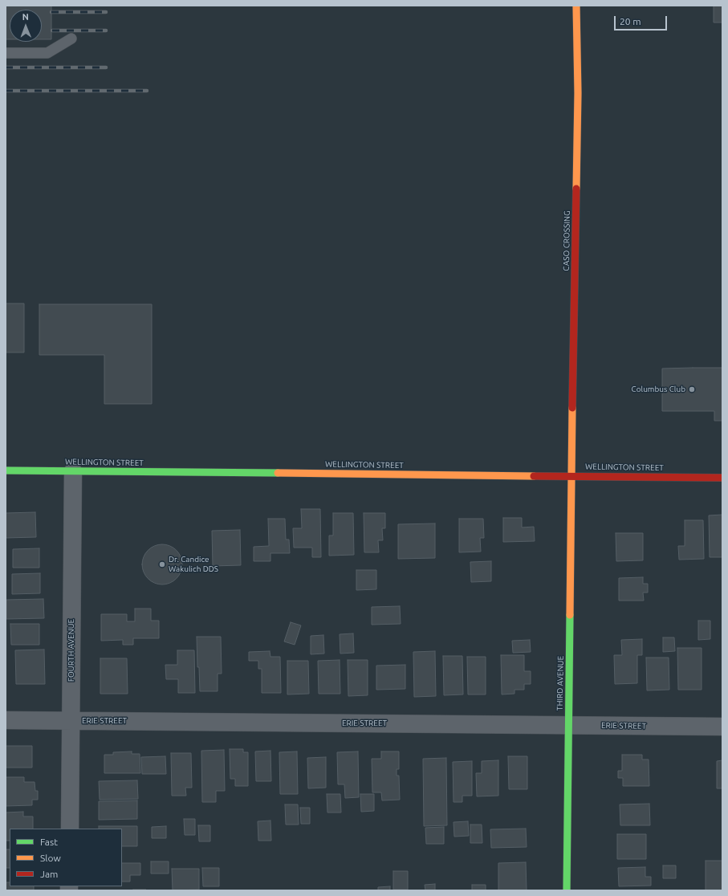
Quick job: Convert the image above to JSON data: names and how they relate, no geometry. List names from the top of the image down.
{
  "streets": {
    "street": [
      "CASO CROSSING",
      "WELLINGTON STREET",
      "FOURTH AVENUE",
      "THIRD AVENUE",
      "ERIE STREET"
    ]
  },
  "crossings": [
    ["CASO CROSSING", "WELLINGTON STREET"],
    ["CASO CROSSING", "THIRD AVENUE"],
    ["WELLINGTON STREET", "FOURTH AVENUE"],
    ["WELLINGTON STREET", "THIRD AVENUE"],
    ["FOURTH AVENUE", "ERIE STREET"],
    ["THIRD AVENUE", "ERIE STREET"]
  ],
  "places": ["Columbus Club", "Dr. Candice Wakulich DDS"],
  "legend": ["Fast", "Slow", "Jam"],
  "scale_bar": "20 m",
  "north": "top"
}
